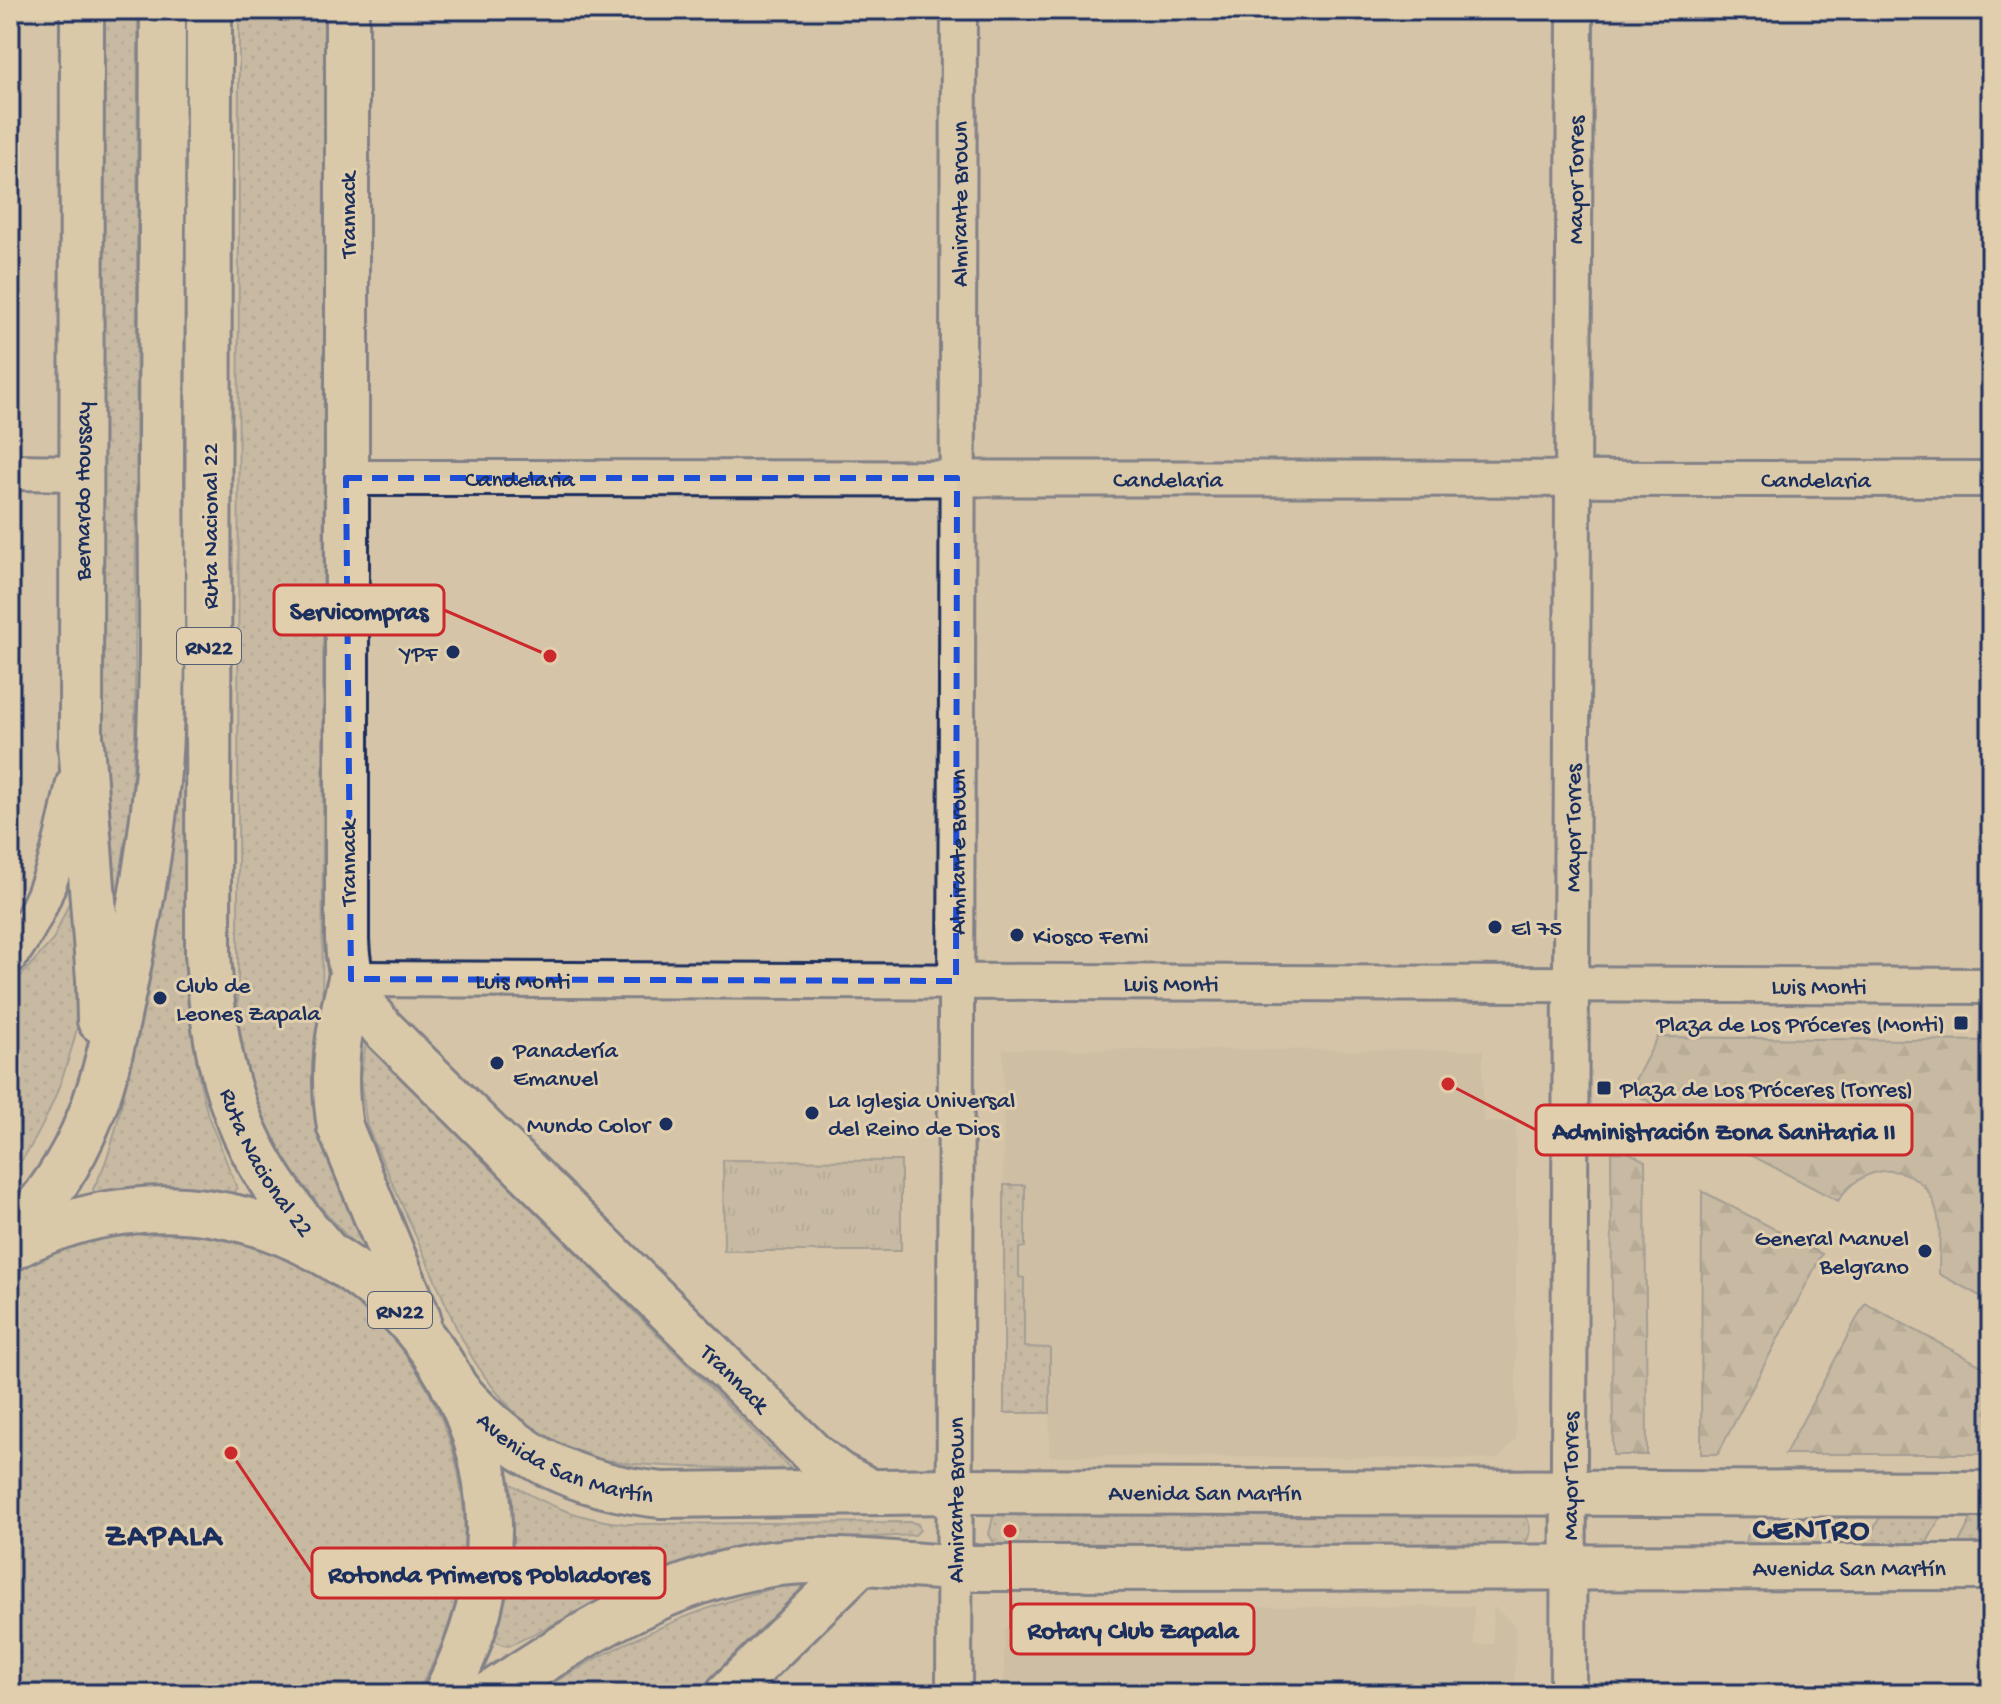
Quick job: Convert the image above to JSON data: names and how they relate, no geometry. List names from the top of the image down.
{
  "streets": {
    "main road": ["Ruta Nacional 22", "RN22", "Avenida San Martín"],
    "street": [
      "Mayor Torres",
      "Almirante Brown",
      "Trannack",
      "Candelaria",
      "Bernardo Houssay",
      "Luis Monti"
    ]
  },
  "crossings": [
    ["Mayor Torres", "Candelaria"],
    ["Mayor Torres", "Luis Monti"],
    ["Mayor Torres", "Avenida San Martín"],
    ["Almirante Brown", "Candelaria"],
    ["Almirante Brown", "Luis Monti"],
    ["Almirante Brown", "Avenida San Martín"],
    ["Trannack", "Candelaria"],
    ["Trannack", "Luis Monti"],
    ["Trannack", "Avenida San Martín"],
    ["Ruta Nacional 22", "RN22"],
    ["RN22", "Avenida San Martín"]
  ],
  "districts": ["CENTRO", "ZAPALA"],
  "places": {
    "other": [
      "YPF",
      "Servicompras",
      "El 75",
      "Kiosco Ferni",
      "Club de Leones Zapala",
      "Panadería Emanuel",
      "Administración Zona Sanitaria II",
      "La Iglesia Universal del Reino de Dios",
      "Mundo Color",
      "General Manuel Belgrano",
      "Rotonda Primeros Pobladores",
      "Rotary Club Zapala"
    ],
    "transit": ["Plaza de Los Próceres (Monti)", "Plaza de Los Próceres (Torres)"]
  }
}
